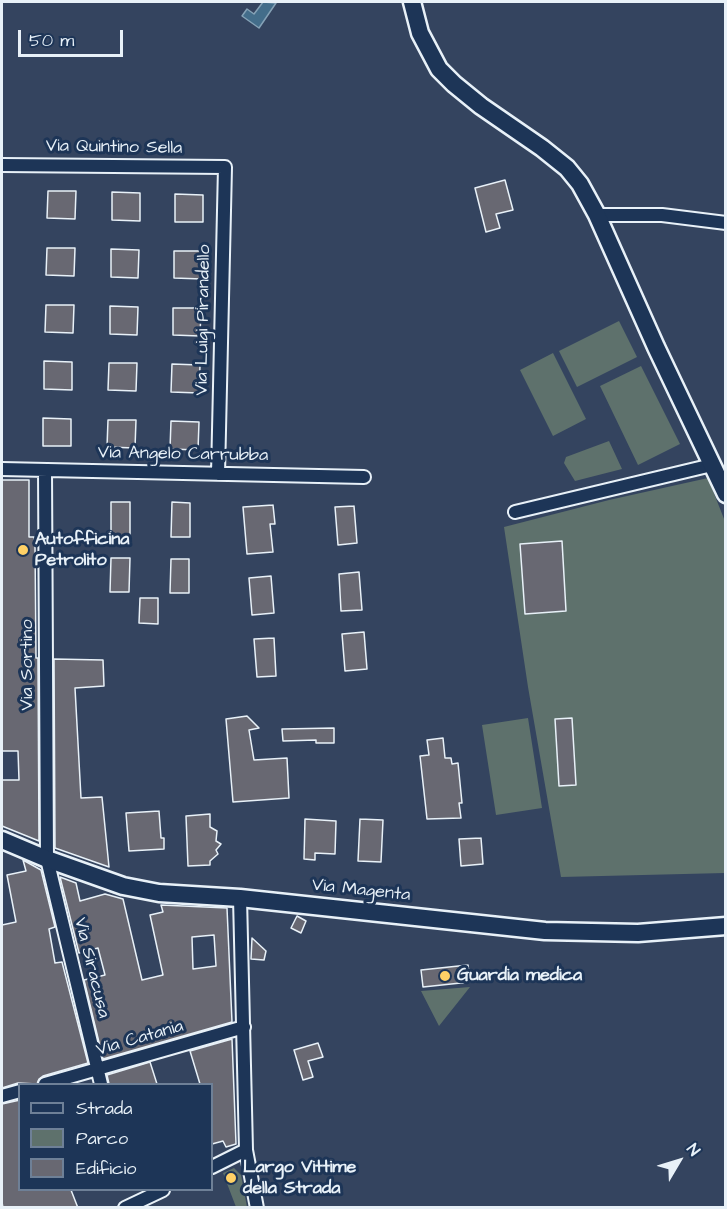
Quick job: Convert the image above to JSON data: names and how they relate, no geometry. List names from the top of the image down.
{
  "streets": {
    "street": [
      "Via Quintino Sella",
      "Via Luigi Pirandello",
      "Via Angelo Carrubba",
      "Via Sortino",
      "Via Magenta",
      "Via Siracusa",
      "Via Catania"
    ]
  },
  "crossings": [
    ["Via Quintino Sella", "Via Luigi Pirandello"],
    ["Via Luigi Pirandello", "Via Angelo Carrubba"],
    ["Via Angelo Carrubba", "Via Sortino"],
    ["Via Sortino", "Via Magenta"],
    ["Via Sortino", "Via Siracusa"],
    ["Via Magenta", "Via Siracusa"],
    ["Via Siracusa", "Via Catania"]
  ],
  "places": ["Autofficina Petrolito", "Guardia medica", "Largo Vittime della Strada"],
  "legend": ["Strada", "Parco", "Edificio"],
  "scale_bar": "50 m",
  "north": "top right"
}
